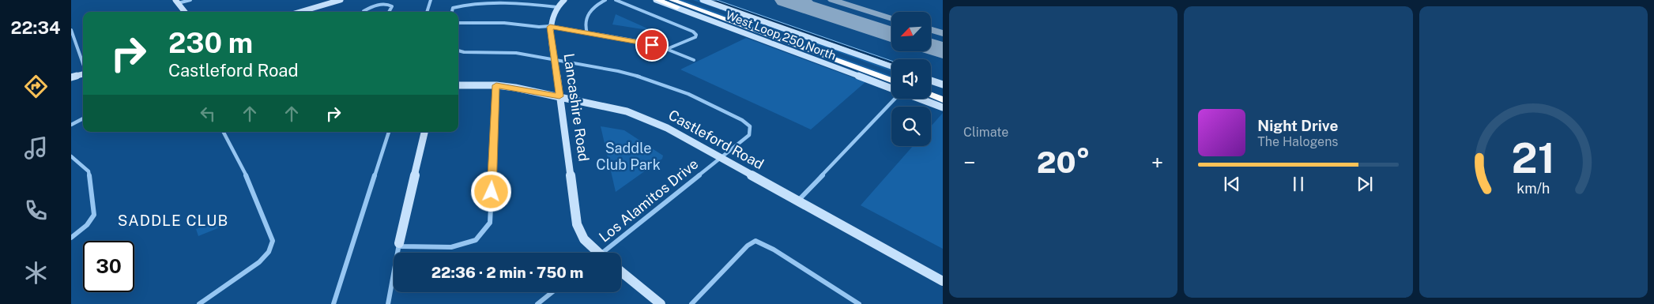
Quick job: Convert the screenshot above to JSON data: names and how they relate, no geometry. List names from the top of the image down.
{
  "streets": {
    "street": [
      "West Loop 250 North",
      "Lancashire Road",
      "Castleford Road",
      "Los Alamitos Drive"
    ]
  },
  "crossings": [
    ["Lancashire Road", "Castleford Road"],
    ["Lancashire Road", "Los Alamitos Drive"],
    ["Castleford Road", "Los Alamitos Drive"]
  ],
  "districts": ["SADDLE CLUB"],
  "parks": ["Saddle Club Park"],
  "north": "bottom left",
  "page": {
    "tabs": "22:34",
    "tile": "Climate",
    "turn": ["230 m", "Castleford Road"],
    "song": ["Night Drive", "The Halogens"],
    "heat": ["−", "20°", "+"],
    "limit": "30",
    "trip": "22:36 · 2 min · 750 m",
    "gauge": ["21", "km/h"]
  }
}
